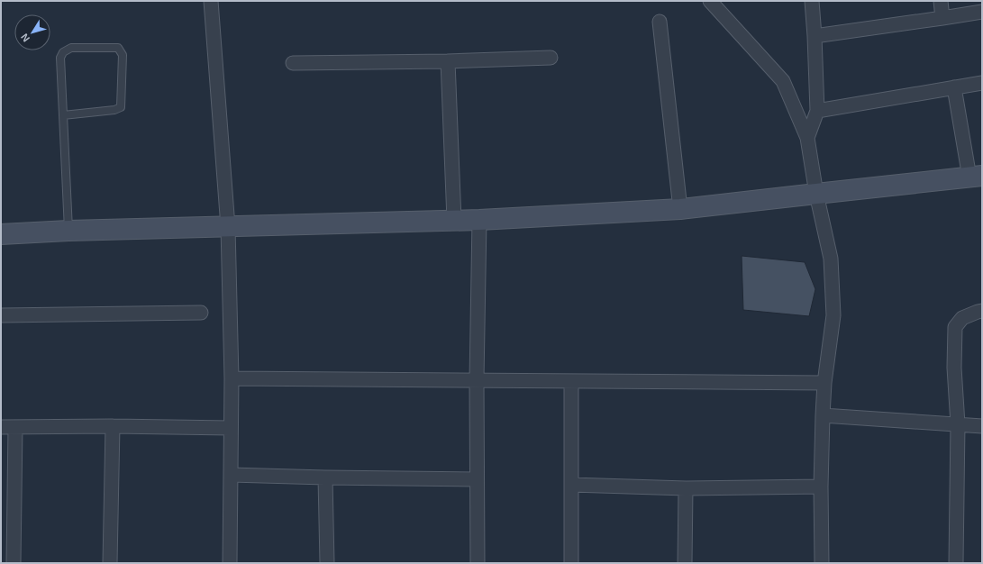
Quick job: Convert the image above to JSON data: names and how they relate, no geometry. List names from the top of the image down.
{
  "north": "bottom left"
}
